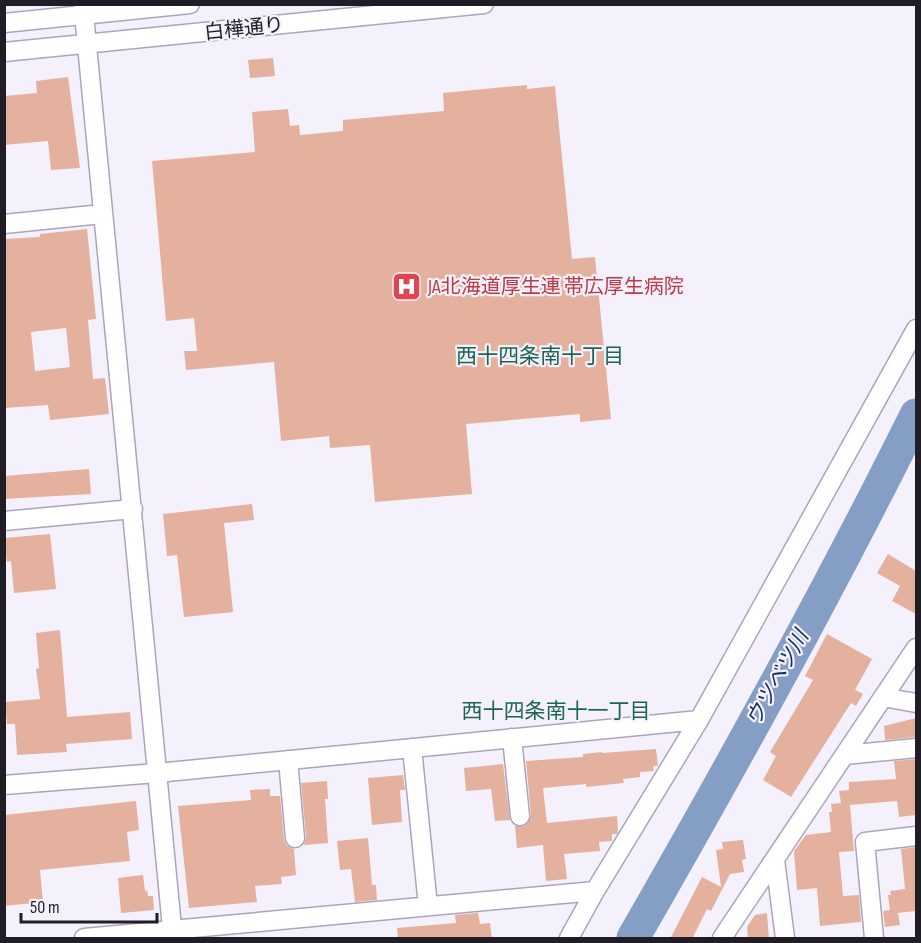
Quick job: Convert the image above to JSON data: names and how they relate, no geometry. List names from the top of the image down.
{
  "streets": {
    "street": ["白樺通り"]
  },
  "districts": ["西十四条南十丁目", "西十四条南十一丁目"],
  "water": ["ウツベツ川"],
  "places": {
    "hospital": ["JA北海道厚生連 帯広厚生病院"]
  },
  "scale_bar": "50 m"
}
